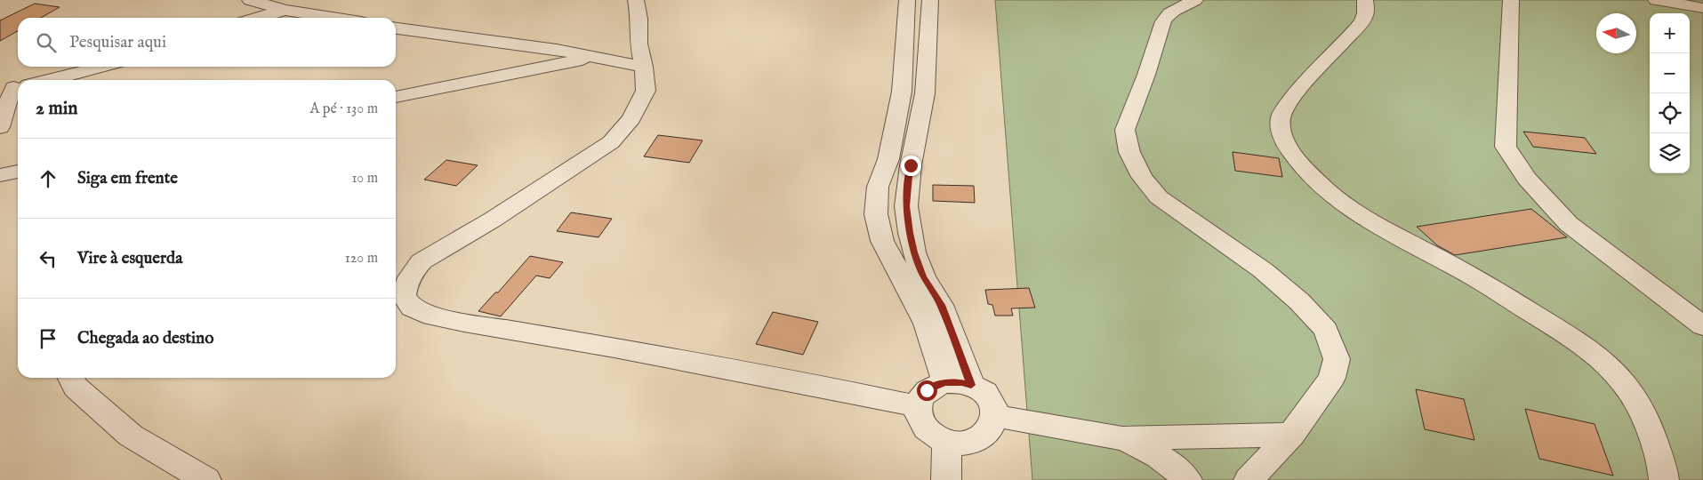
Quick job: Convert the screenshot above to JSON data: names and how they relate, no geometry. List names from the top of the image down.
{
  "north": "left",
  "page": {
    "map_buttons": ["+", "−"],
    "search": "Pesquisar aqui",
    "heading": ["2 min", "A pé · 130 m"],
    "list": [
      ["Siga em frente", "10 m"],
      ["Vire à esquerda", "120 m"],
      "Chegada ao destino"
    ]
  }
}
